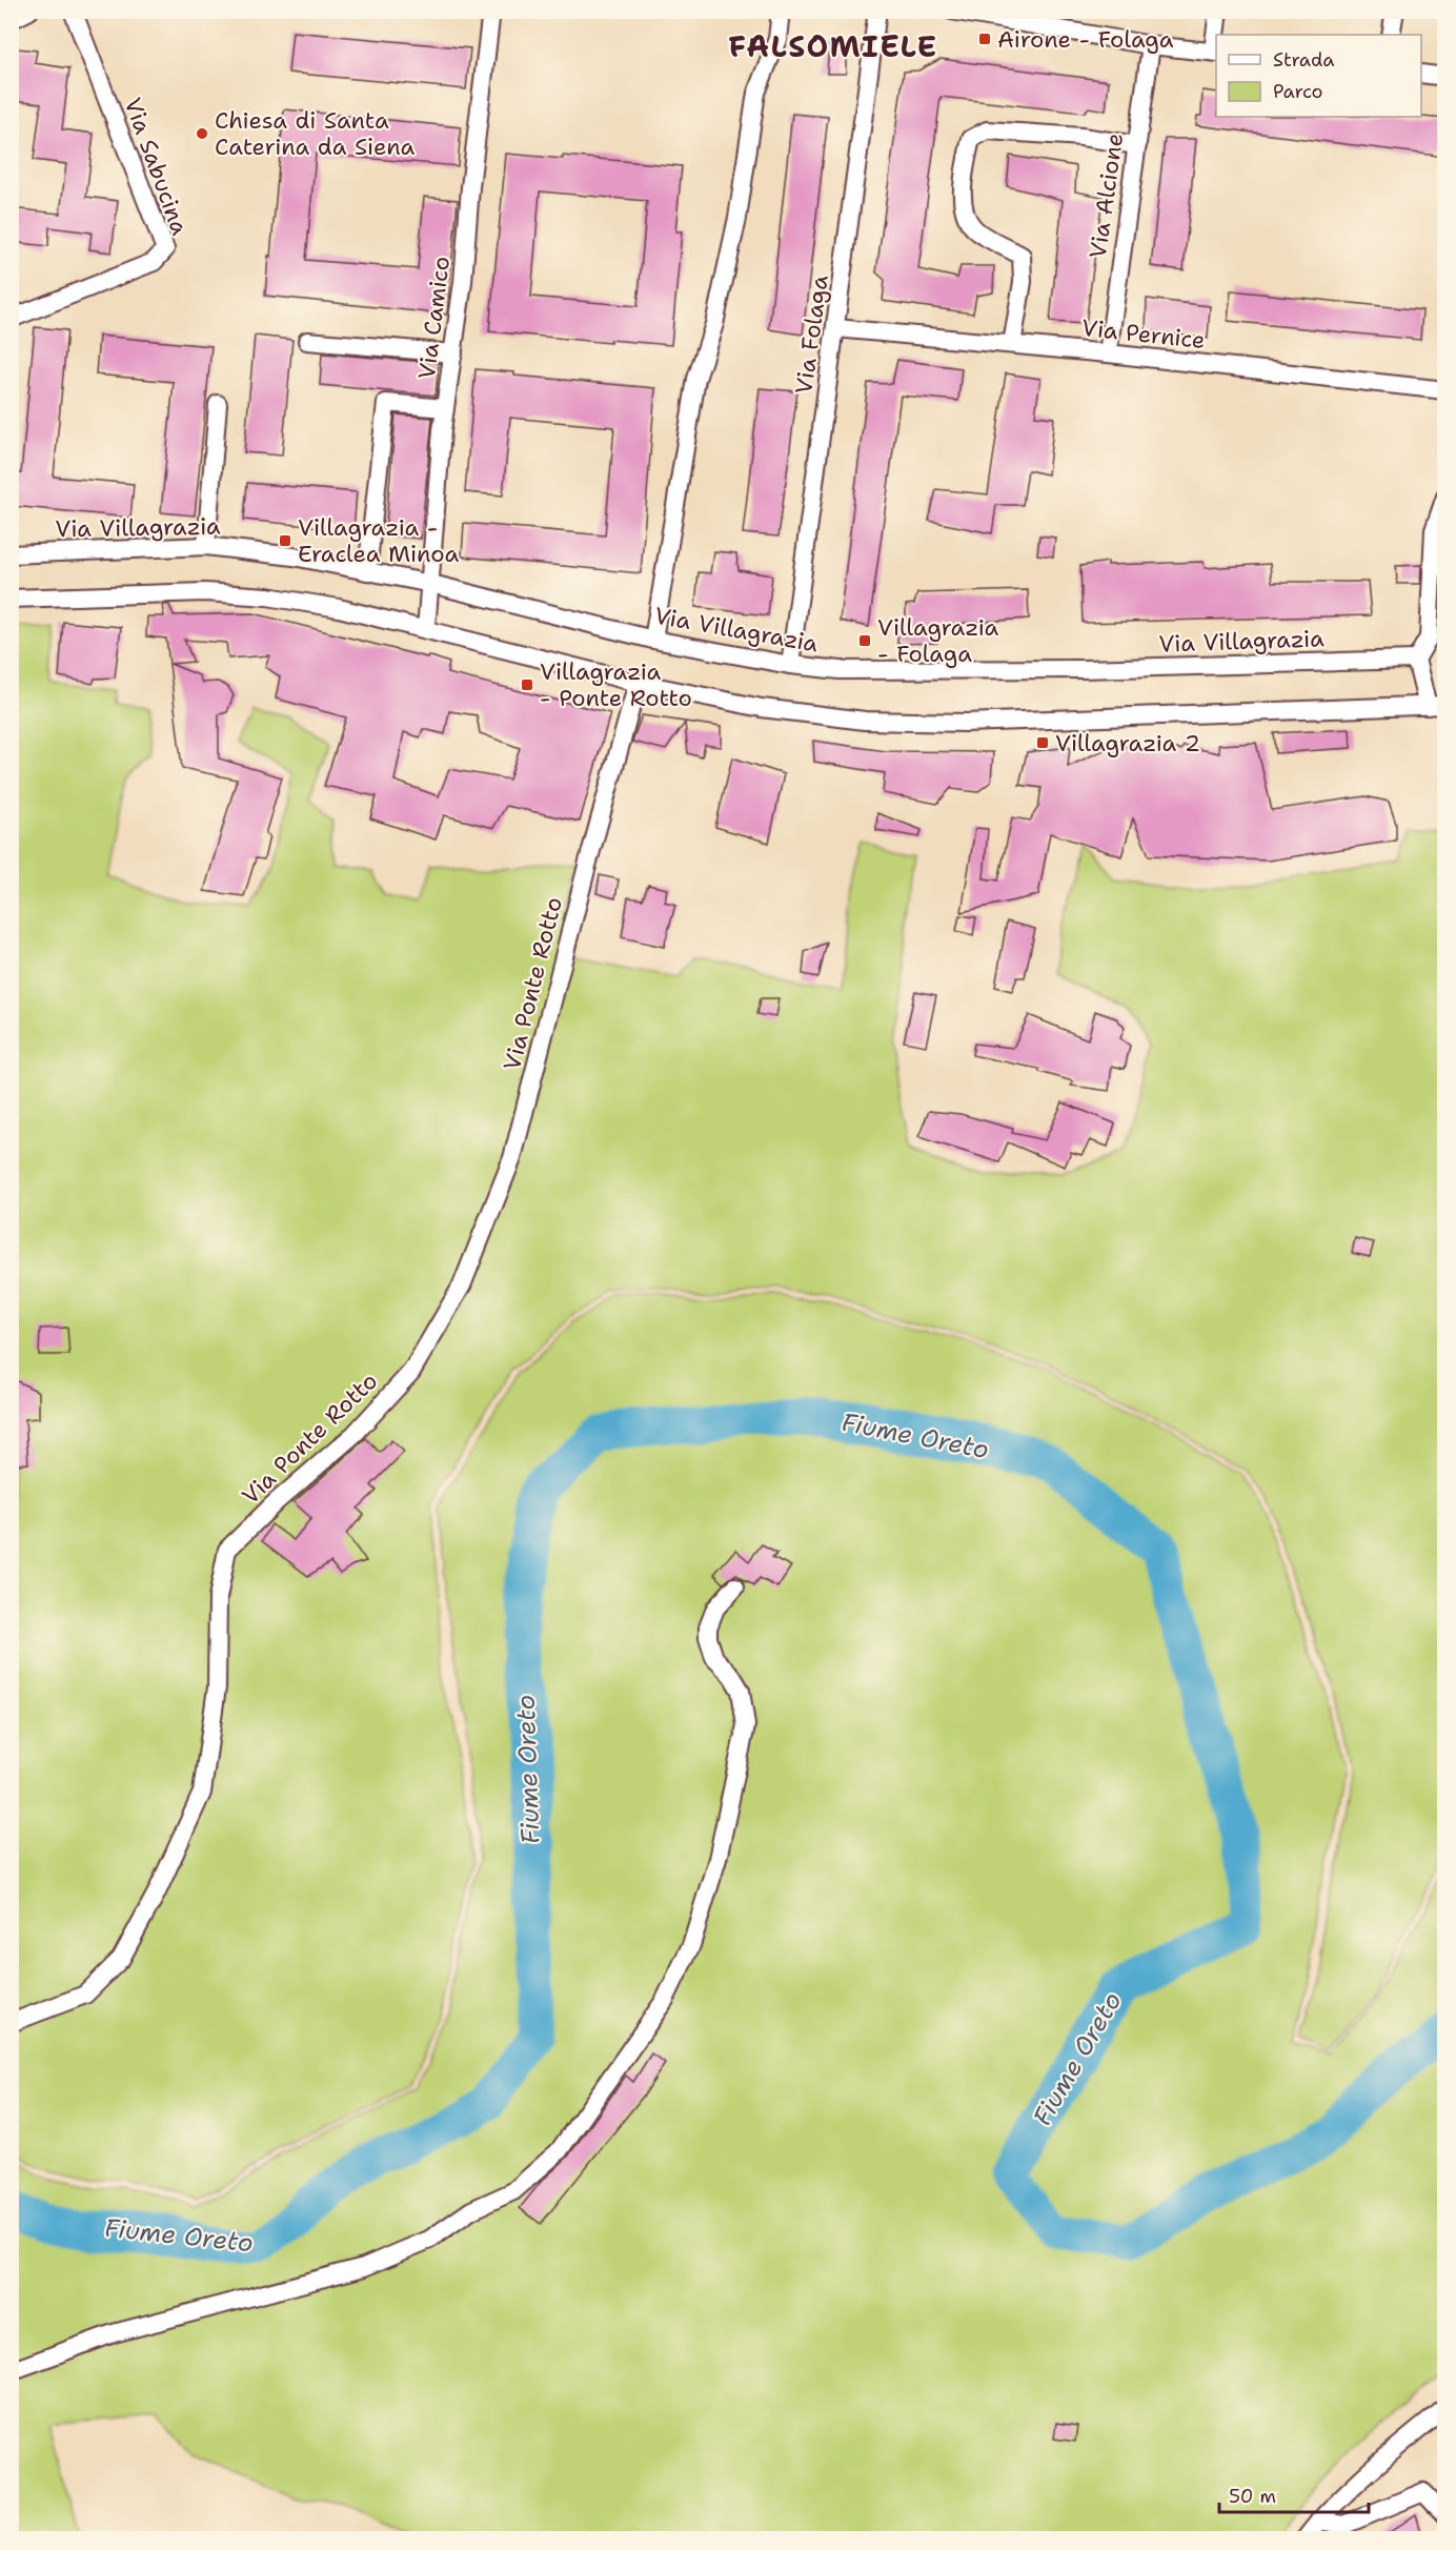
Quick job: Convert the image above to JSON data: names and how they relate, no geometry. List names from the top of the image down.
{
  "streets": {
    "street": [
      "Via Sabucina",
      "Via Alcione",
      "Via Camico",
      "Via Pernice",
      "Via Folaga",
      "Via Villagrazia",
      "Via Ponte Rotto"
    ]
  },
  "crossings": [
    ["Via Alcione", "Via Pernice"],
    ["Via Camico", "Via Villagrazia"],
    ["Via Pernice", "Via Folaga"],
    ["Via Folaga", "Via Villagrazia"]
  ],
  "districts": ["FALSOMIELE"],
  "water": ["Fiume Oreto"],
  "places": {
    "transit": [
      "Airone - Folaga",
      "Villagrazia - Eraclea Minoa",
      "Villagrazia - Folaga",
      "Villagrazia - Ponte Rotto",
      "Villagrazia 2"
    ],
    "other": ["Chiesa di Santa Caterina da Siena"]
  },
  "legend": ["Strada", "Parco"],
  "scale_bar": "50 m"
}
